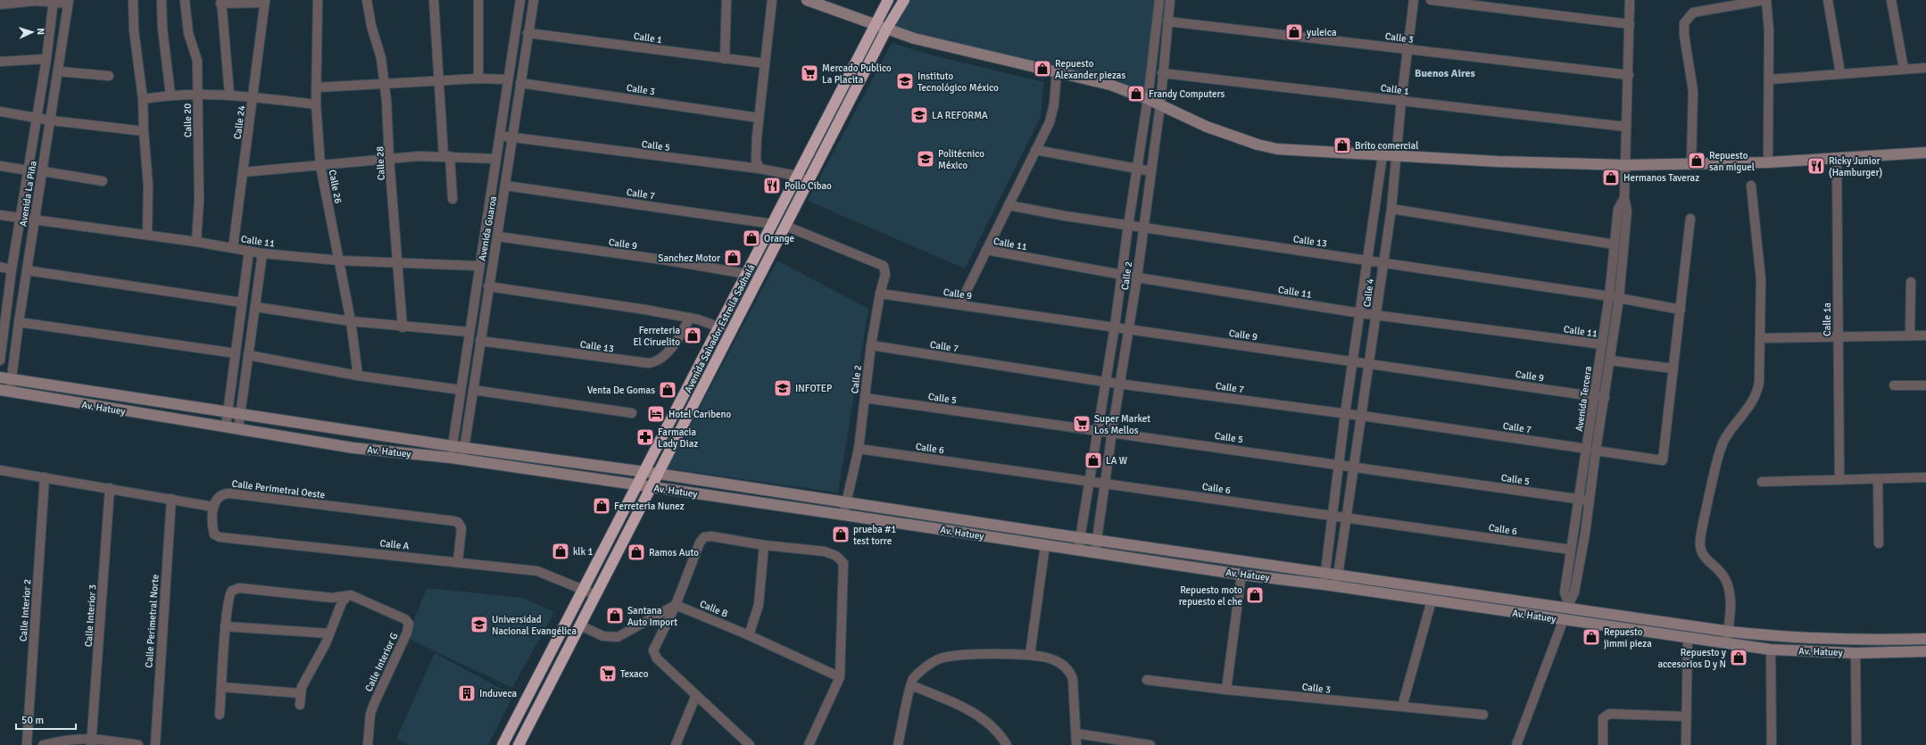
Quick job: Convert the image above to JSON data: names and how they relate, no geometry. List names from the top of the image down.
{
  "streets": {
    "highway": ["Avenida Salvador Estrella Sadhalá"],
    "main road": ["Av. Hatuey"],
    "street": [
      "Calle 1",
      "Calle 3",
      "Calle 20",
      "Calle 24",
      "Calle 5",
      "Calle 28",
      "Calle 26",
      "Avenida La Piña",
      "Calle 7",
      "Avenida Guaroa",
      "Calle 11",
      "Calle 13",
      "Calle 9",
      "Calle 2",
      "Calle 4",
      "Calle 1a",
      "Avenida Tercera",
      "Calle 6",
      "Calle Perimetral Oeste",
      "Calle A",
      "Calle B",
      "Calle Interior 2",
      "Calle Interior 3",
      "Calle Perimetral Norte",
      "Calle Interior G"
    ]
  },
  "crossings": [
    ["Calle 1", "Avenida Guaroa"],
    ["Calle 1", "Calle 2"],
    ["Calle 1", "Calle 4"],
    ["Calle 3", "Avenida Guaroa"],
    ["Calle 3", "Calle 2"],
    ["Calle 3", "Calle 4"],
    ["Calle 20", "Calle 11"],
    ["Calle 24", "Calle 11"],
    ["Calle 5", "Avenida Guaroa"],
    ["Calle 5", "Calle 2"],
    ["Calle 5", "Calle 4"],
    ["Calle 5", "Avenida Salvador Estrella Sadhalá"],
    ["Calle 5", "Avenida Tercera"],
    ["Calle 28", "Calle 11"],
    ["Calle 26", "Calle 11"],
    ["Avenida La Piña", "Calle 11"],
    ["Avenida La Piña", "Av. Hatuey"],
    ["Calle 7", "Avenida Guaroa"],
    ["Calle 7", "Calle 2"],
    ["Calle 7", "Calle 4"],
    ["Calle 7", "Avenida Salvador Estrella Sadhalá"],
    ["Calle 7", "Avenida Tercera"],
    ["Avenida Guaroa", "Calle 11"],
    ["Avenida Guaroa", "Calle 13"],
    ["Avenida Guaroa", "Calle 9"],
    ["Avenida Guaroa", "Av. Hatuey"],
    ["Calle 11", "Calle 2"],
    ["Calle 11", "Calle 4"],
    ["Calle 11", "Avenida Tercera"],
    ["Calle 13", "Calle 2"],
    ["Calle 13", "Calle 4"],
    ["Calle 13", "Avenida Tercera"],
    ["Calle 9", "Calle 2"],
    ["Calle 9", "Calle 4"],
    ["Calle 9", "Avenida Salvador Estrella Sadhalá"],
    ["Calle 9", "Avenida Tercera"],
    ["Calle 2", "Avenida Salvador Estrella Sadhalá"],
    ["Calle 2", "Av. Hatuey"],
    ["Calle 2", "Calle 6"],
    ["Calle 4", "Av. Hatuey"],
    ["Calle 4", "Calle 6"],
    ["Avenida Salvador Estrella Sadhalá", "Av. Hatuey"],
    ["Avenida Salvador Estrella Sadhalá", "Calle A"],
    ["Avenida Tercera", "Av. Hatuey"],
    ["Avenida Tercera", "Calle 6"],
    ["Calle Perimetral Oeste", "Calle A"]
  ],
  "districts": ["Buenos Aires"],
  "places": {
    "shop": [
      "yuleica",
      "Repuesto Alexander piezas",
      "Frandy Computers",
      "Bríto comercial",
      "Repuesto san miguel",
      "Hermanos Taveraz",
      "Orange",
      "Sanchez Motor",
      "Ferreteria El Ciruelito",
      "Venta De Gomas",
      "LA W",
      "Ferreteria Nunez",
      "prueba #1 test torre",
      "klk 1",
      "Ramos Auto",
      "Repuesto moto repuesto el che",
      "Santana Auto Import",
      "Repuesto jimmi pieza",
      "Repuesto y accesorios D y N"
    ],
    "supermarket": ["Mercado Publico La Placita", "Super Market Los Mellos", "Texaco"],
    "school or university": [
      "Instituto Tecnológico México",
      "LA REFORMA",
      "Politécnico México",
      "INFOTEP",
      "Universidad Nacional Evangélica"
    ],
    "restaurant": ["Ricky Junior (Hamburger)", "Pollo Cibao"],
    "hotel": ["Hotel Caribeno"],
    "pharmacy": ["Farmacia Lady Diaz"],
    "building": ["Induveca"]
  },
  "scale_bar": "50 m",
  "north": "right"
}
